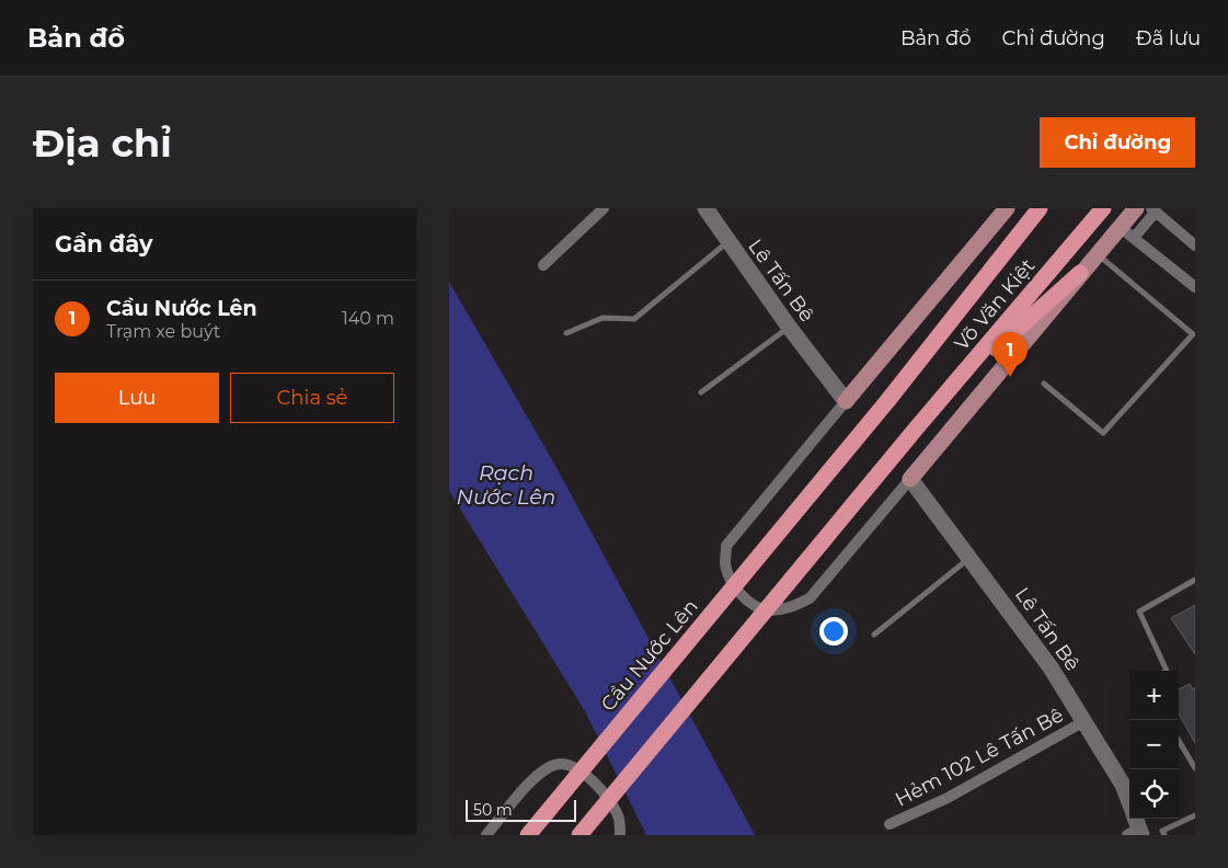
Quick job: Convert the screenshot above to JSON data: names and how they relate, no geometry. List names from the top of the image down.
{
  "streets": {
    "highway": ["Võ Văn Kiệt", "Cầu Nước Lên"],
    "street": ["Lê Tấn Bê", "Hẻm 102 Lê Tấn Bê"]
  },
  "crossings": [
    ["Lê Tấn Bê", "Hẻm 102 Lê Tấn Bê"],
    ["Võ Văn Kiệt", "Cầu Nước Lên"]
  ],
  "water": ["Rạch Nước Lên"],
  "scale_bar": "50 m",
  "page": {
    "header": "Bản đồ",
    "nav": ["Bản đồ", "Chỉ đường", "Đã lưu"],
    "buttons": [
      "Chỉ đường",
      ["Lưu", "Chia sẻ"]
    ],
    "title": "Địa chỉ",
    "heading": "Gần đây",
    "list": [
      {
        "mark": "1",
        "name": "Cầu Nước Lên",
        "note": "Trạm xe buýt",
        "value": "140 m"
      }
    ],
    "pins": "1",
    "map_buttons": ["+", "−"],
    "scale": "50 m"
  }
}
